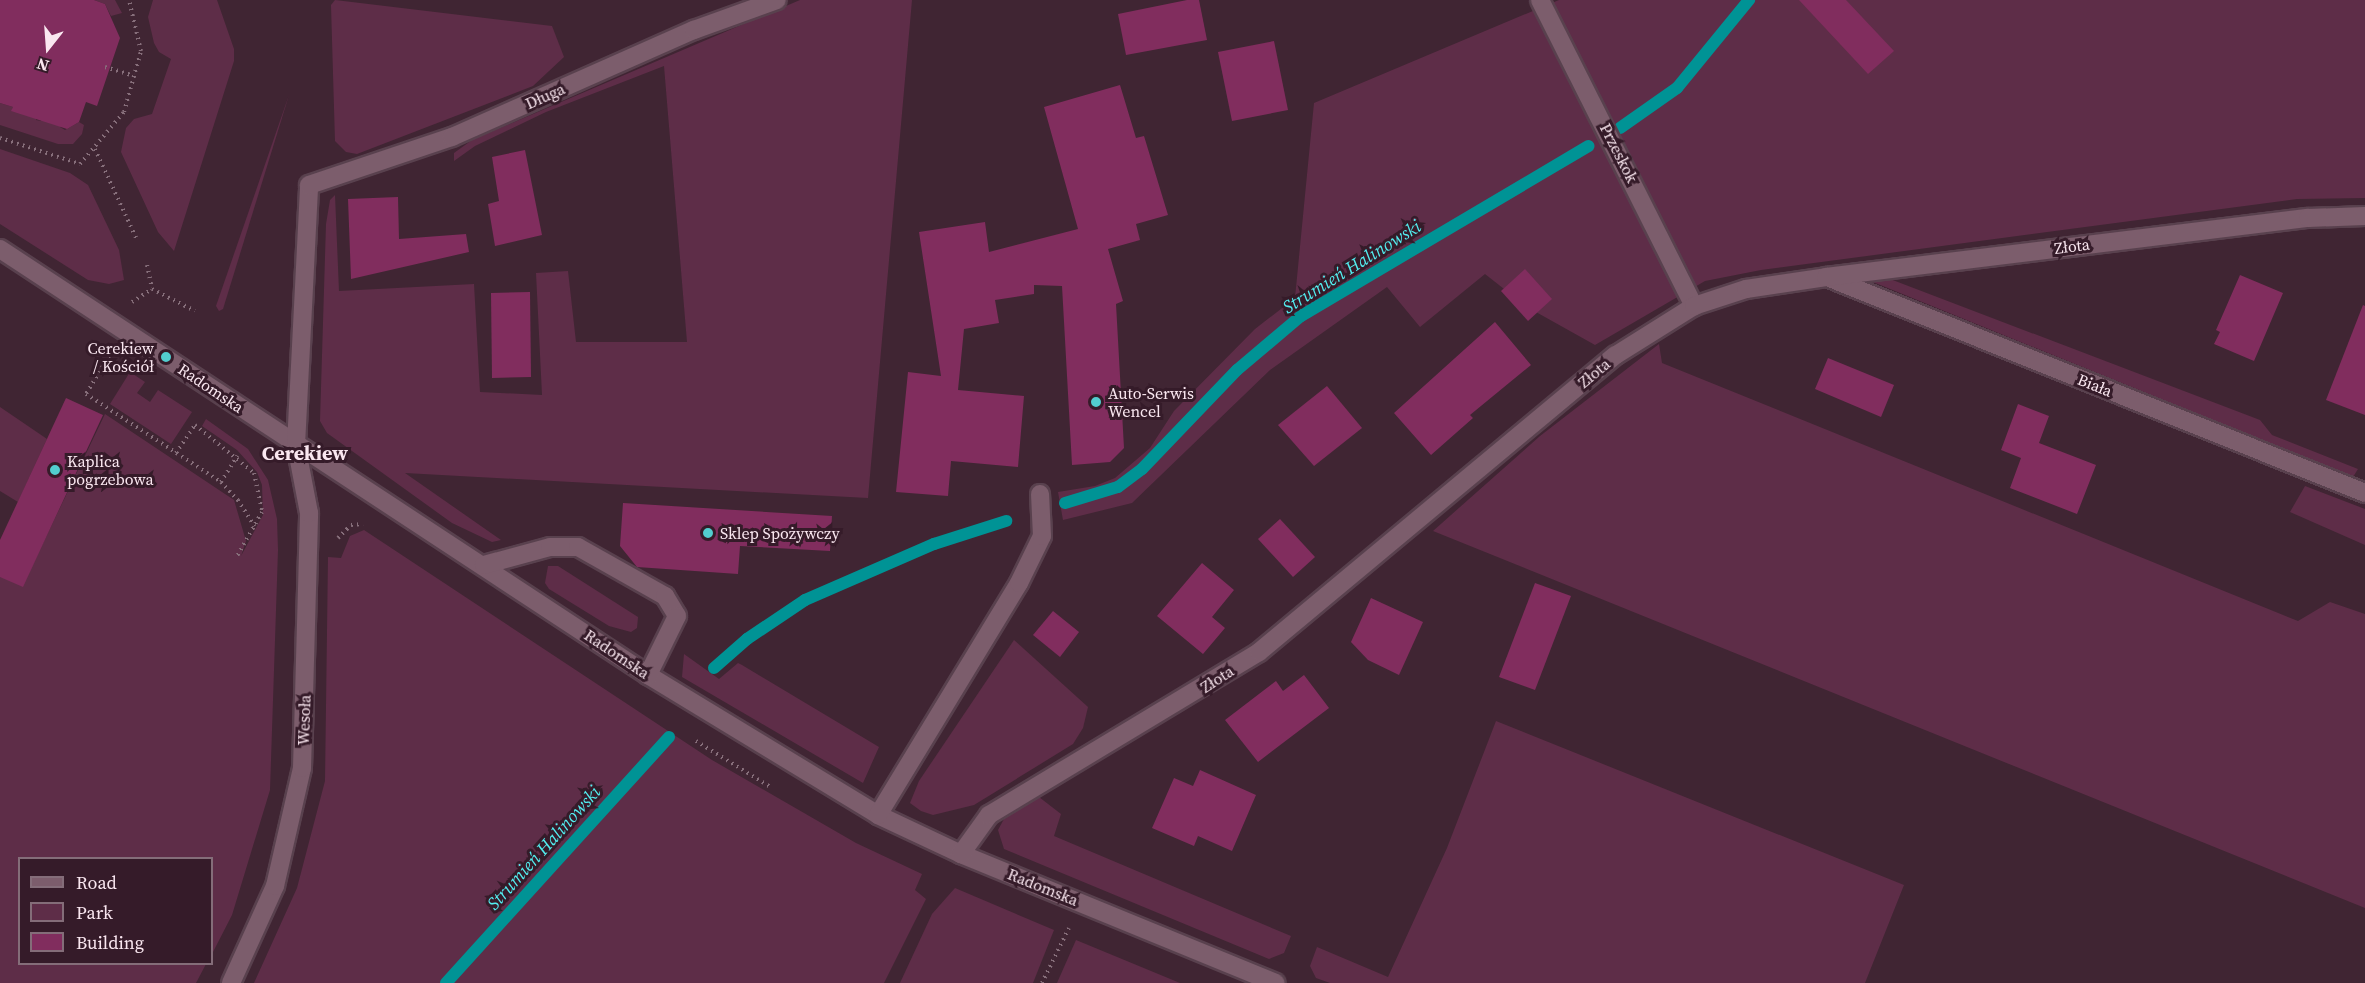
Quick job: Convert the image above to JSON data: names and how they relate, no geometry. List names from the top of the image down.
{
  "streets": {
    "street": [
      "Długa",
      "Przeskok",
      "Złota",
      "Biała",
      "Radomska",
      "Wesoła"
    ]
  },
  "crossings": [
    ["Długa", "Wesoła"],
    ["Przeskok", "Złota"],
    ["Złota", "Biała"],
    ["Złota", "Radomska"],
    ["Radomska", "Wesoła"]
  ],
  "districts": ["Cerekiew"],
  "water": ["Strumień Halinowski"],
  "places": [
    "Cerekiew / Kościół",
    "Auto-Serwis Wencel",
    "Kaplica pogrzebowa",
    "Sklep Spożywczy"
  ],
  "legend": ["Road", "Park", "Building"],
  "north": "bottom"
}
